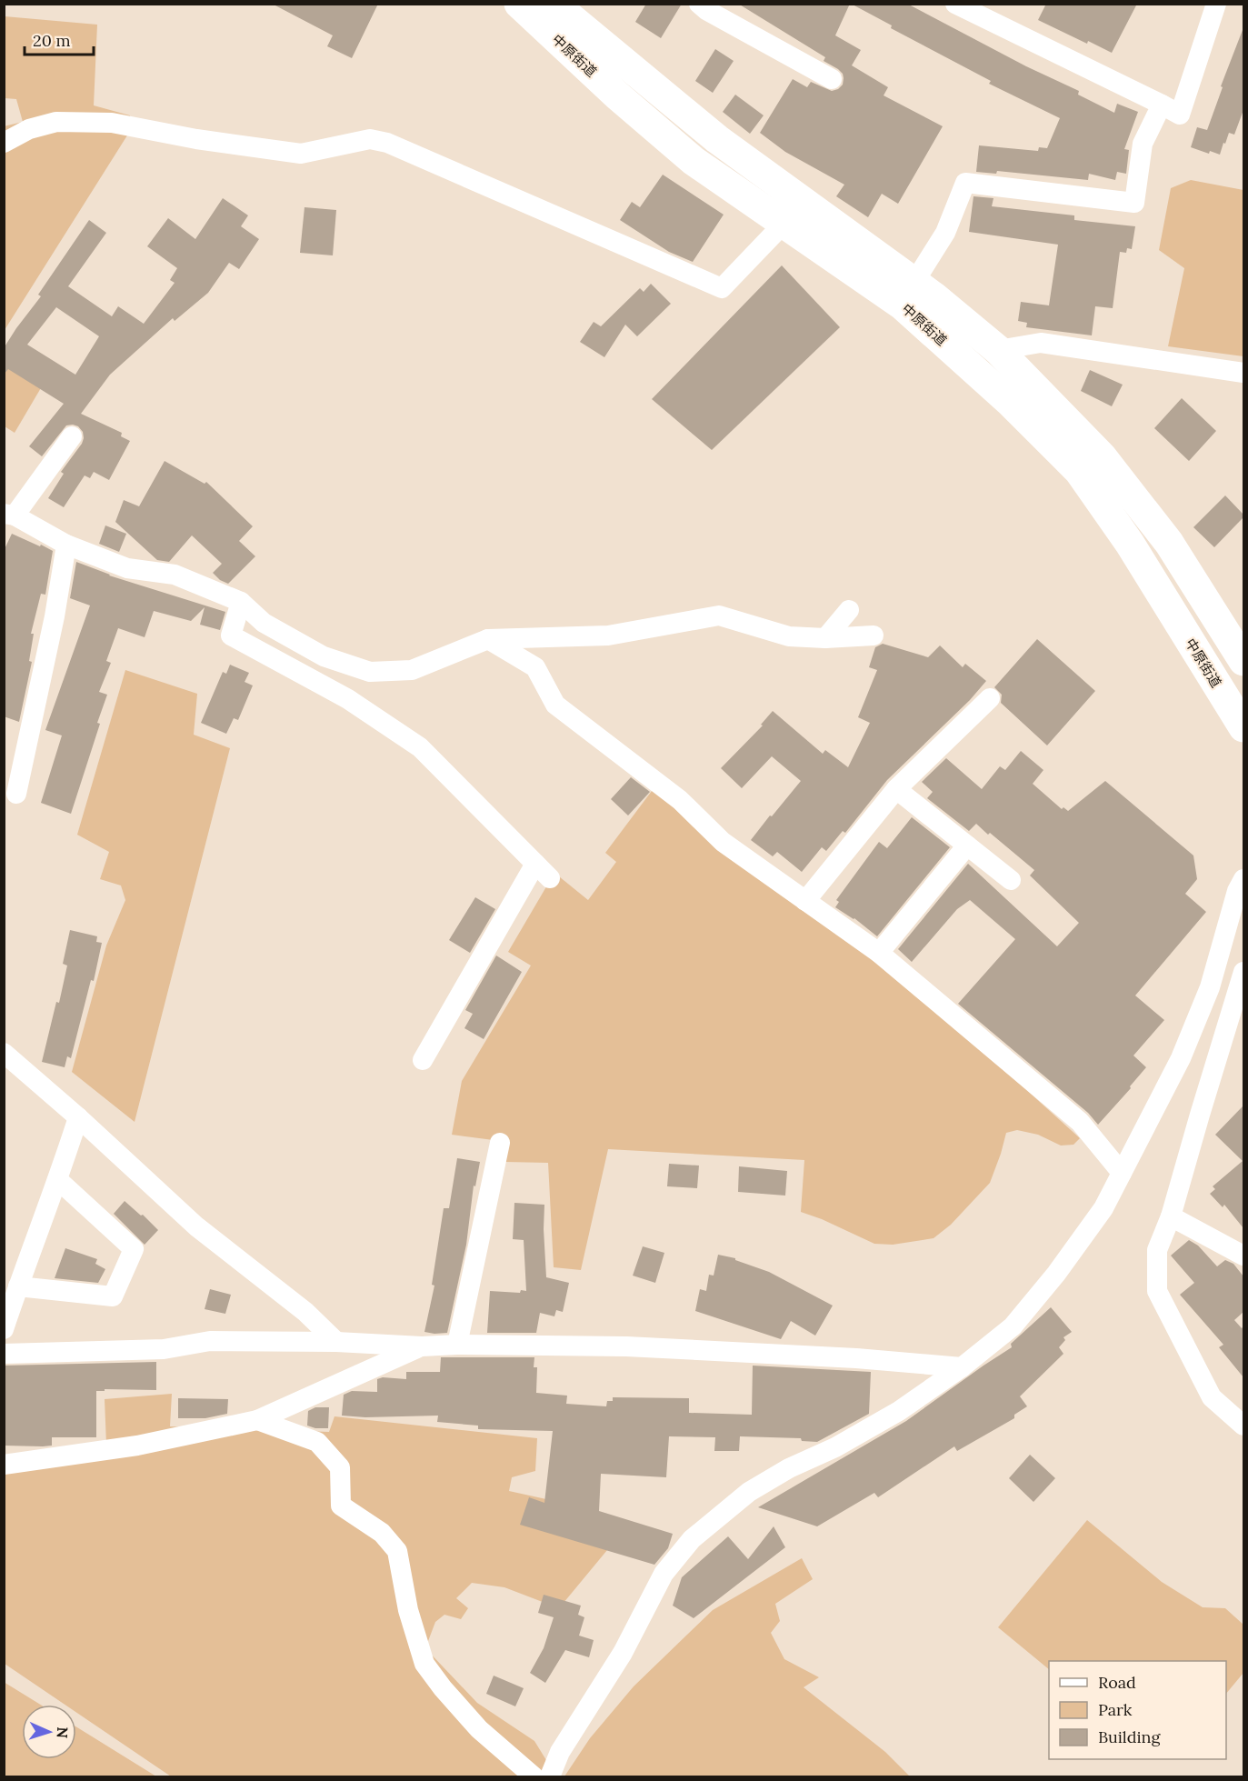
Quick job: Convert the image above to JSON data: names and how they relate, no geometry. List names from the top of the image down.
{
  "streets": {
    "main road": ["中原街道"]
  },
  "legend": ["Road", "Park", "Building"],
  "scale_bar": "20 m",
  "north": "right"
}
